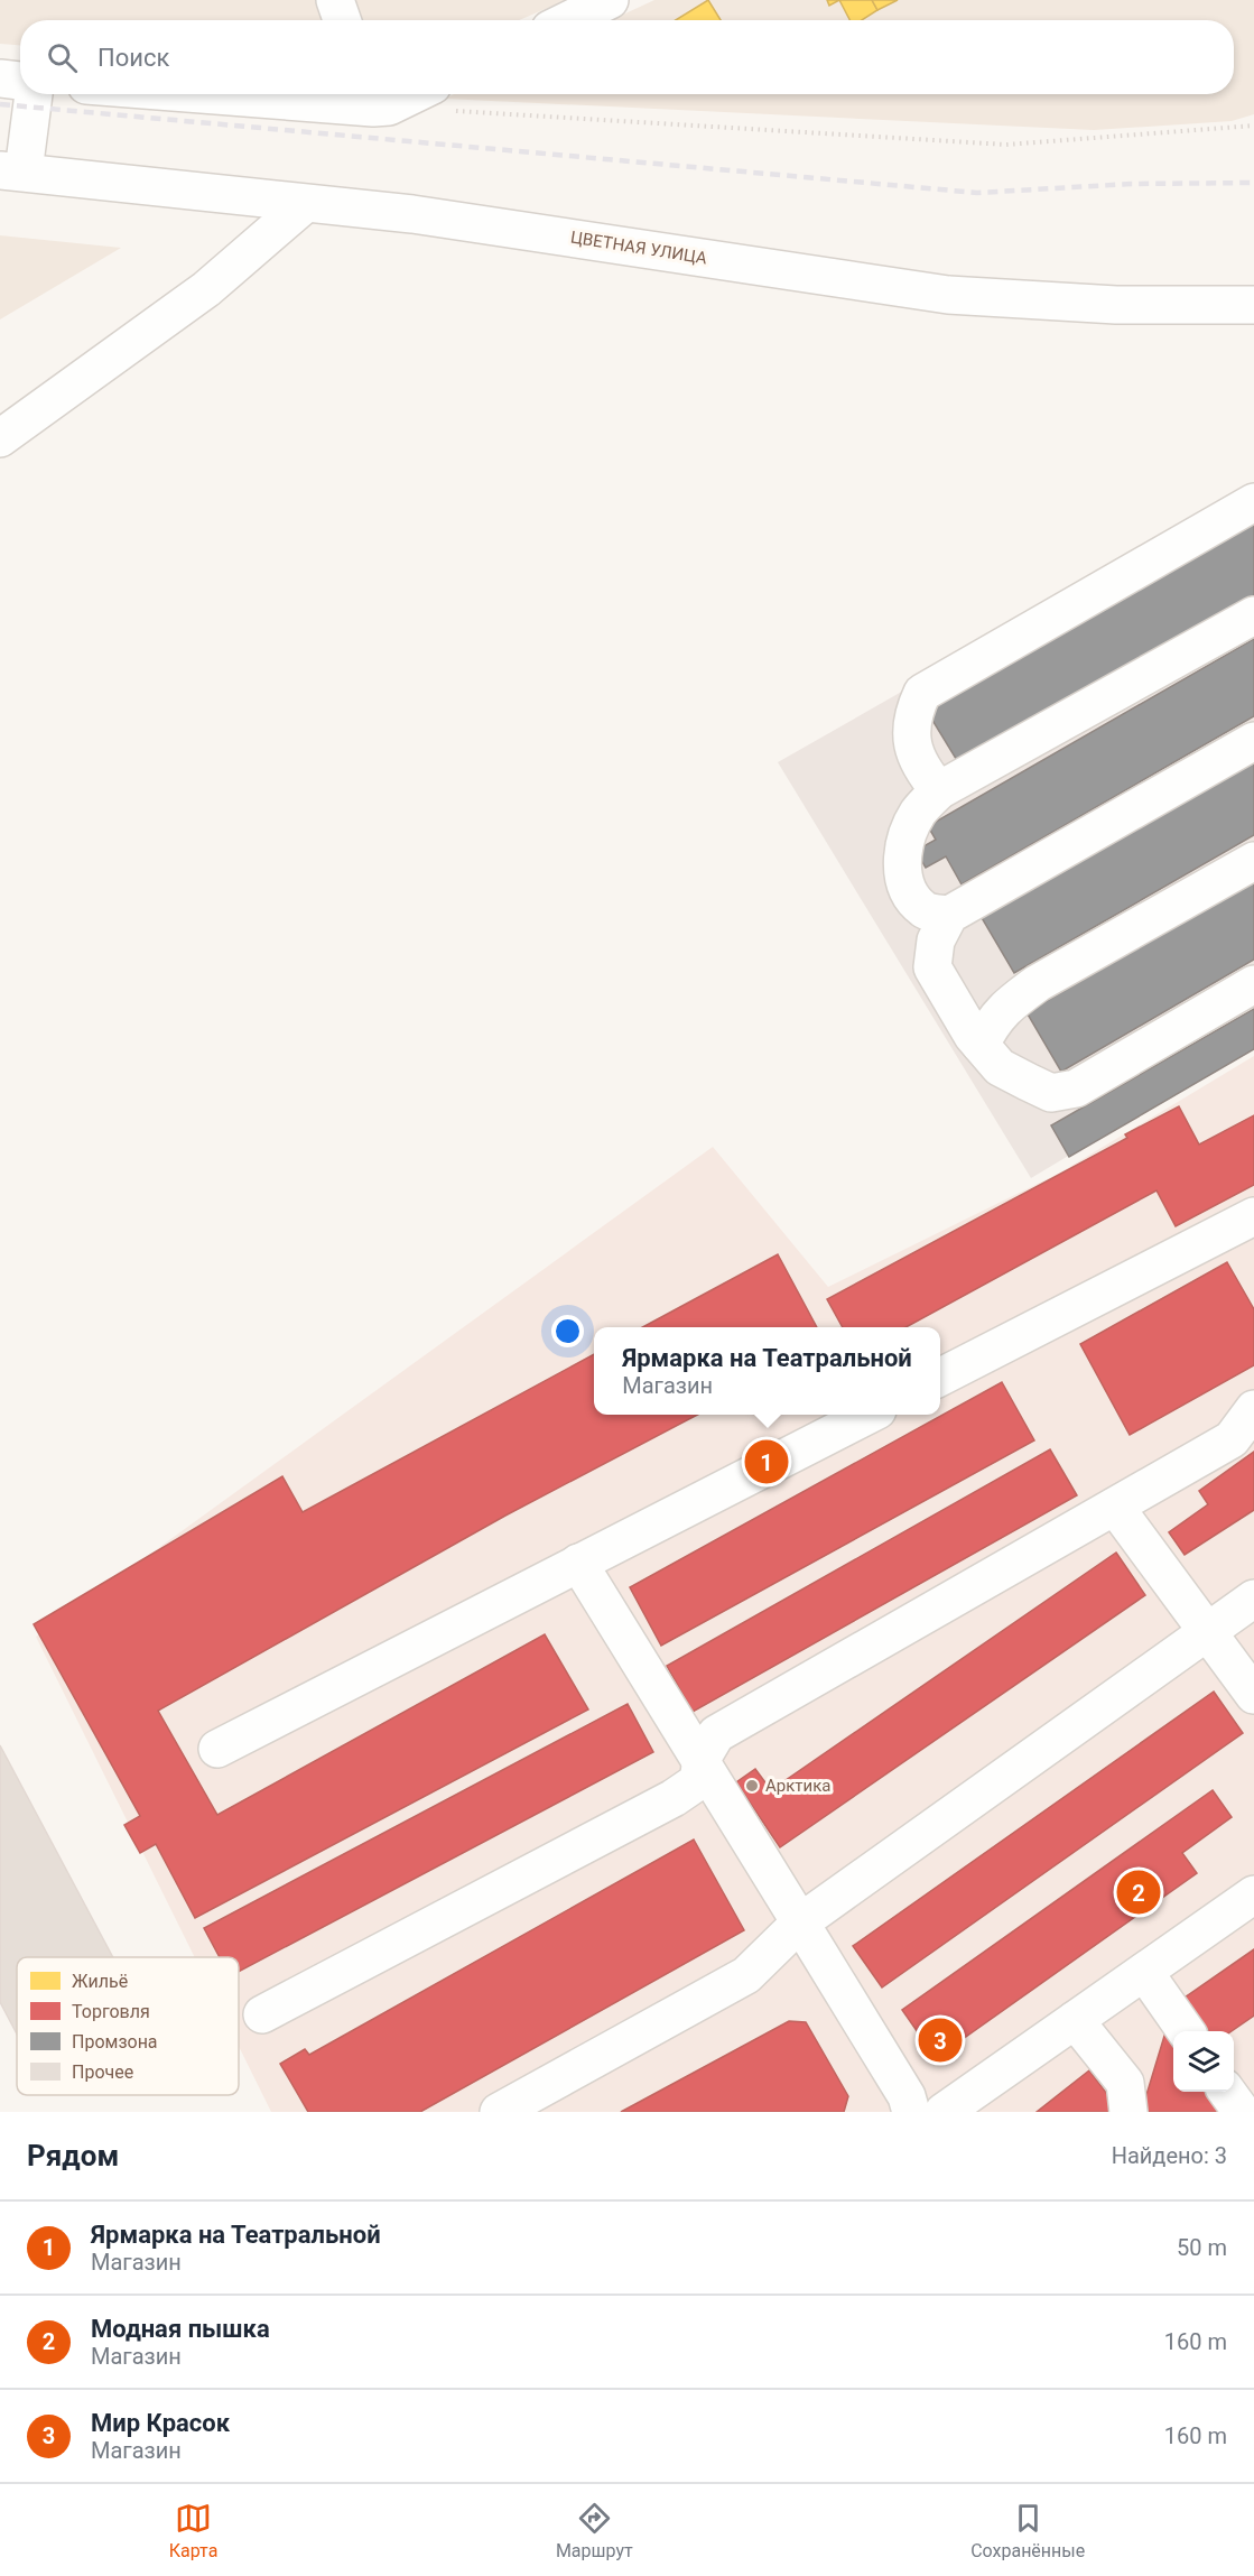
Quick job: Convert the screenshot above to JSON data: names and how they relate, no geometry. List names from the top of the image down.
{
  "streets": {
    "street": ["ЦВЕТНАЯ УЛИЦА"]
  },
  "places": ["Арктика"],
  "legend": [
    "Жильё",
    "Торговля",
    "Промзона",
    "Прочее"
  ],
  "page": {
    "search": "Поиск",
    "popup": ["Ярмарка на Театральной", "Магазин"],
    "pins": ["1", "2", "3"],
    "heading": ["Рядом", "Найдено: 3"],
    "list": [
      {
        "mark": "1",
        "name": "Ярмарка на Театральной",
        "note": "Магазин",
        "value": "50 m"
      },
      {
        "mark": "2",
        "name": "Модная пышка",
        "note": "Магазин",
        "value": "160 m"
      },
      {
        "mark": "3",
        "name": "Мир Красок",
        "note": "Магазин",
        "value": "160 m"
      }
    ],
    "nav": ["Карта", "Маршрут", "Сохранённые"]
  }
}
